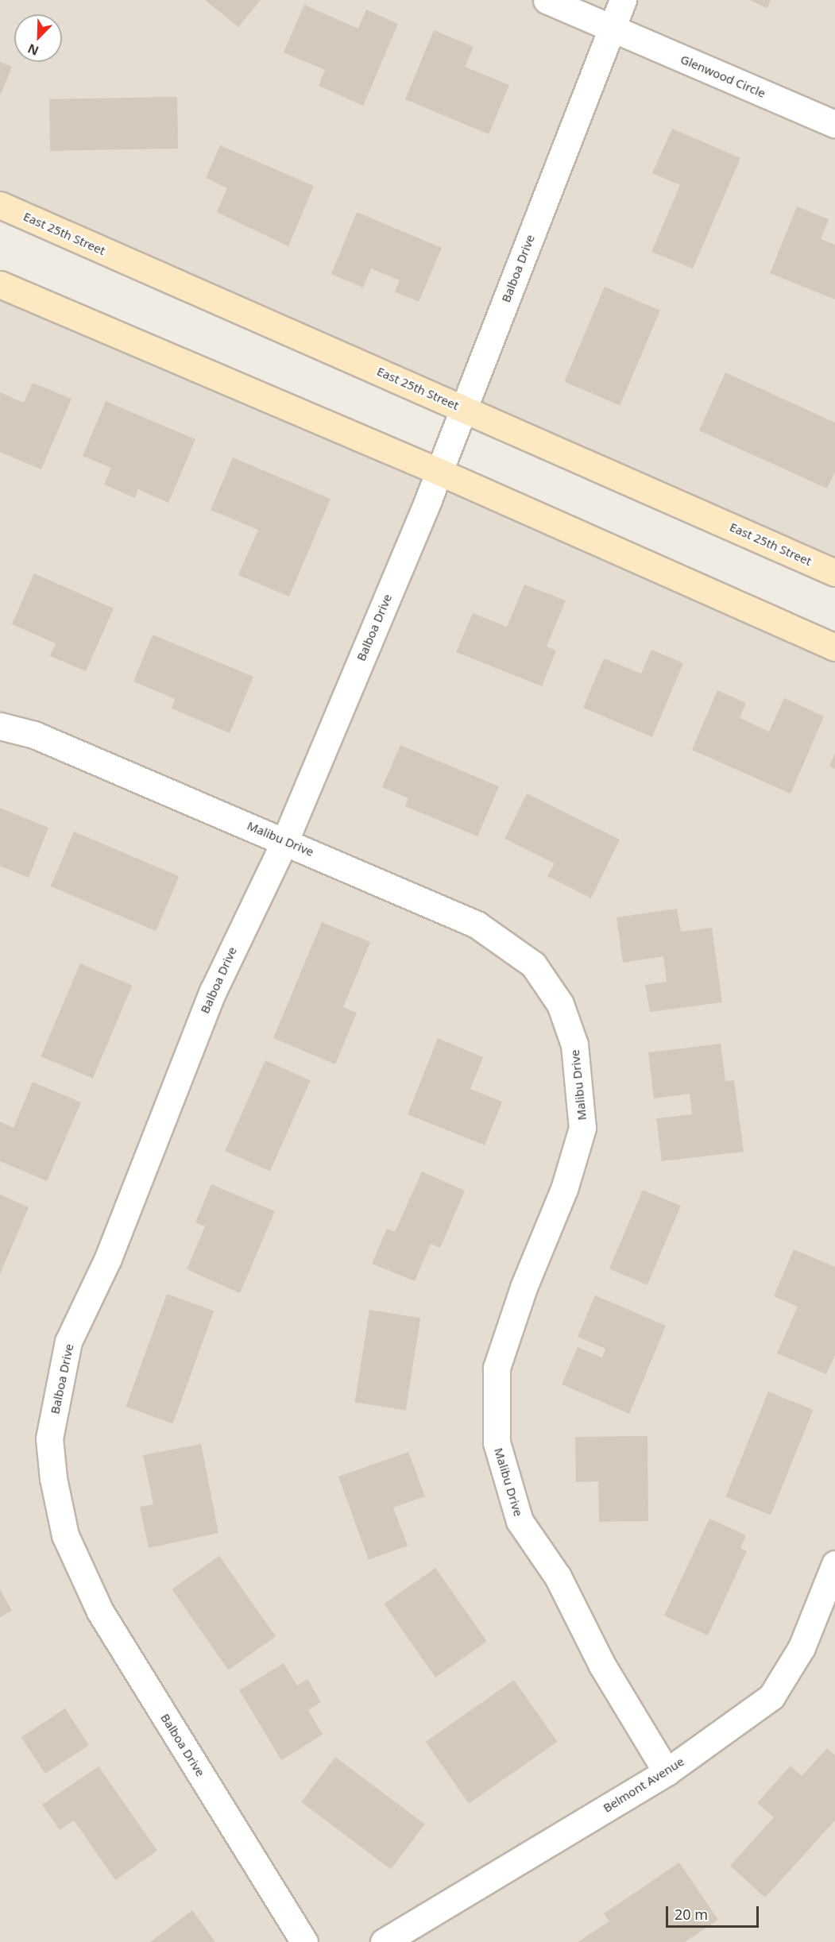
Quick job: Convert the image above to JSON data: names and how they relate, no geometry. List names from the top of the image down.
{
  "streets": {
    "street": [
      "Glenwood Circle",
      "East 25th Street",
      "Balboa Drive",
      "Malibu Drive",
      "Belmont Avenue"
    ]
  },
  "crossings": [
    ["Glenwood Circle", "Balboa Drive"],
    ["East 25th Street", "Balboa Drive"],
    ["Balboa Drive", "Malibu Drive"],
    ["Malibu Drive", "Belmont Avenue"]
  ],
  "scale_bar": "20 m",
  "north": "bottom left"
}
